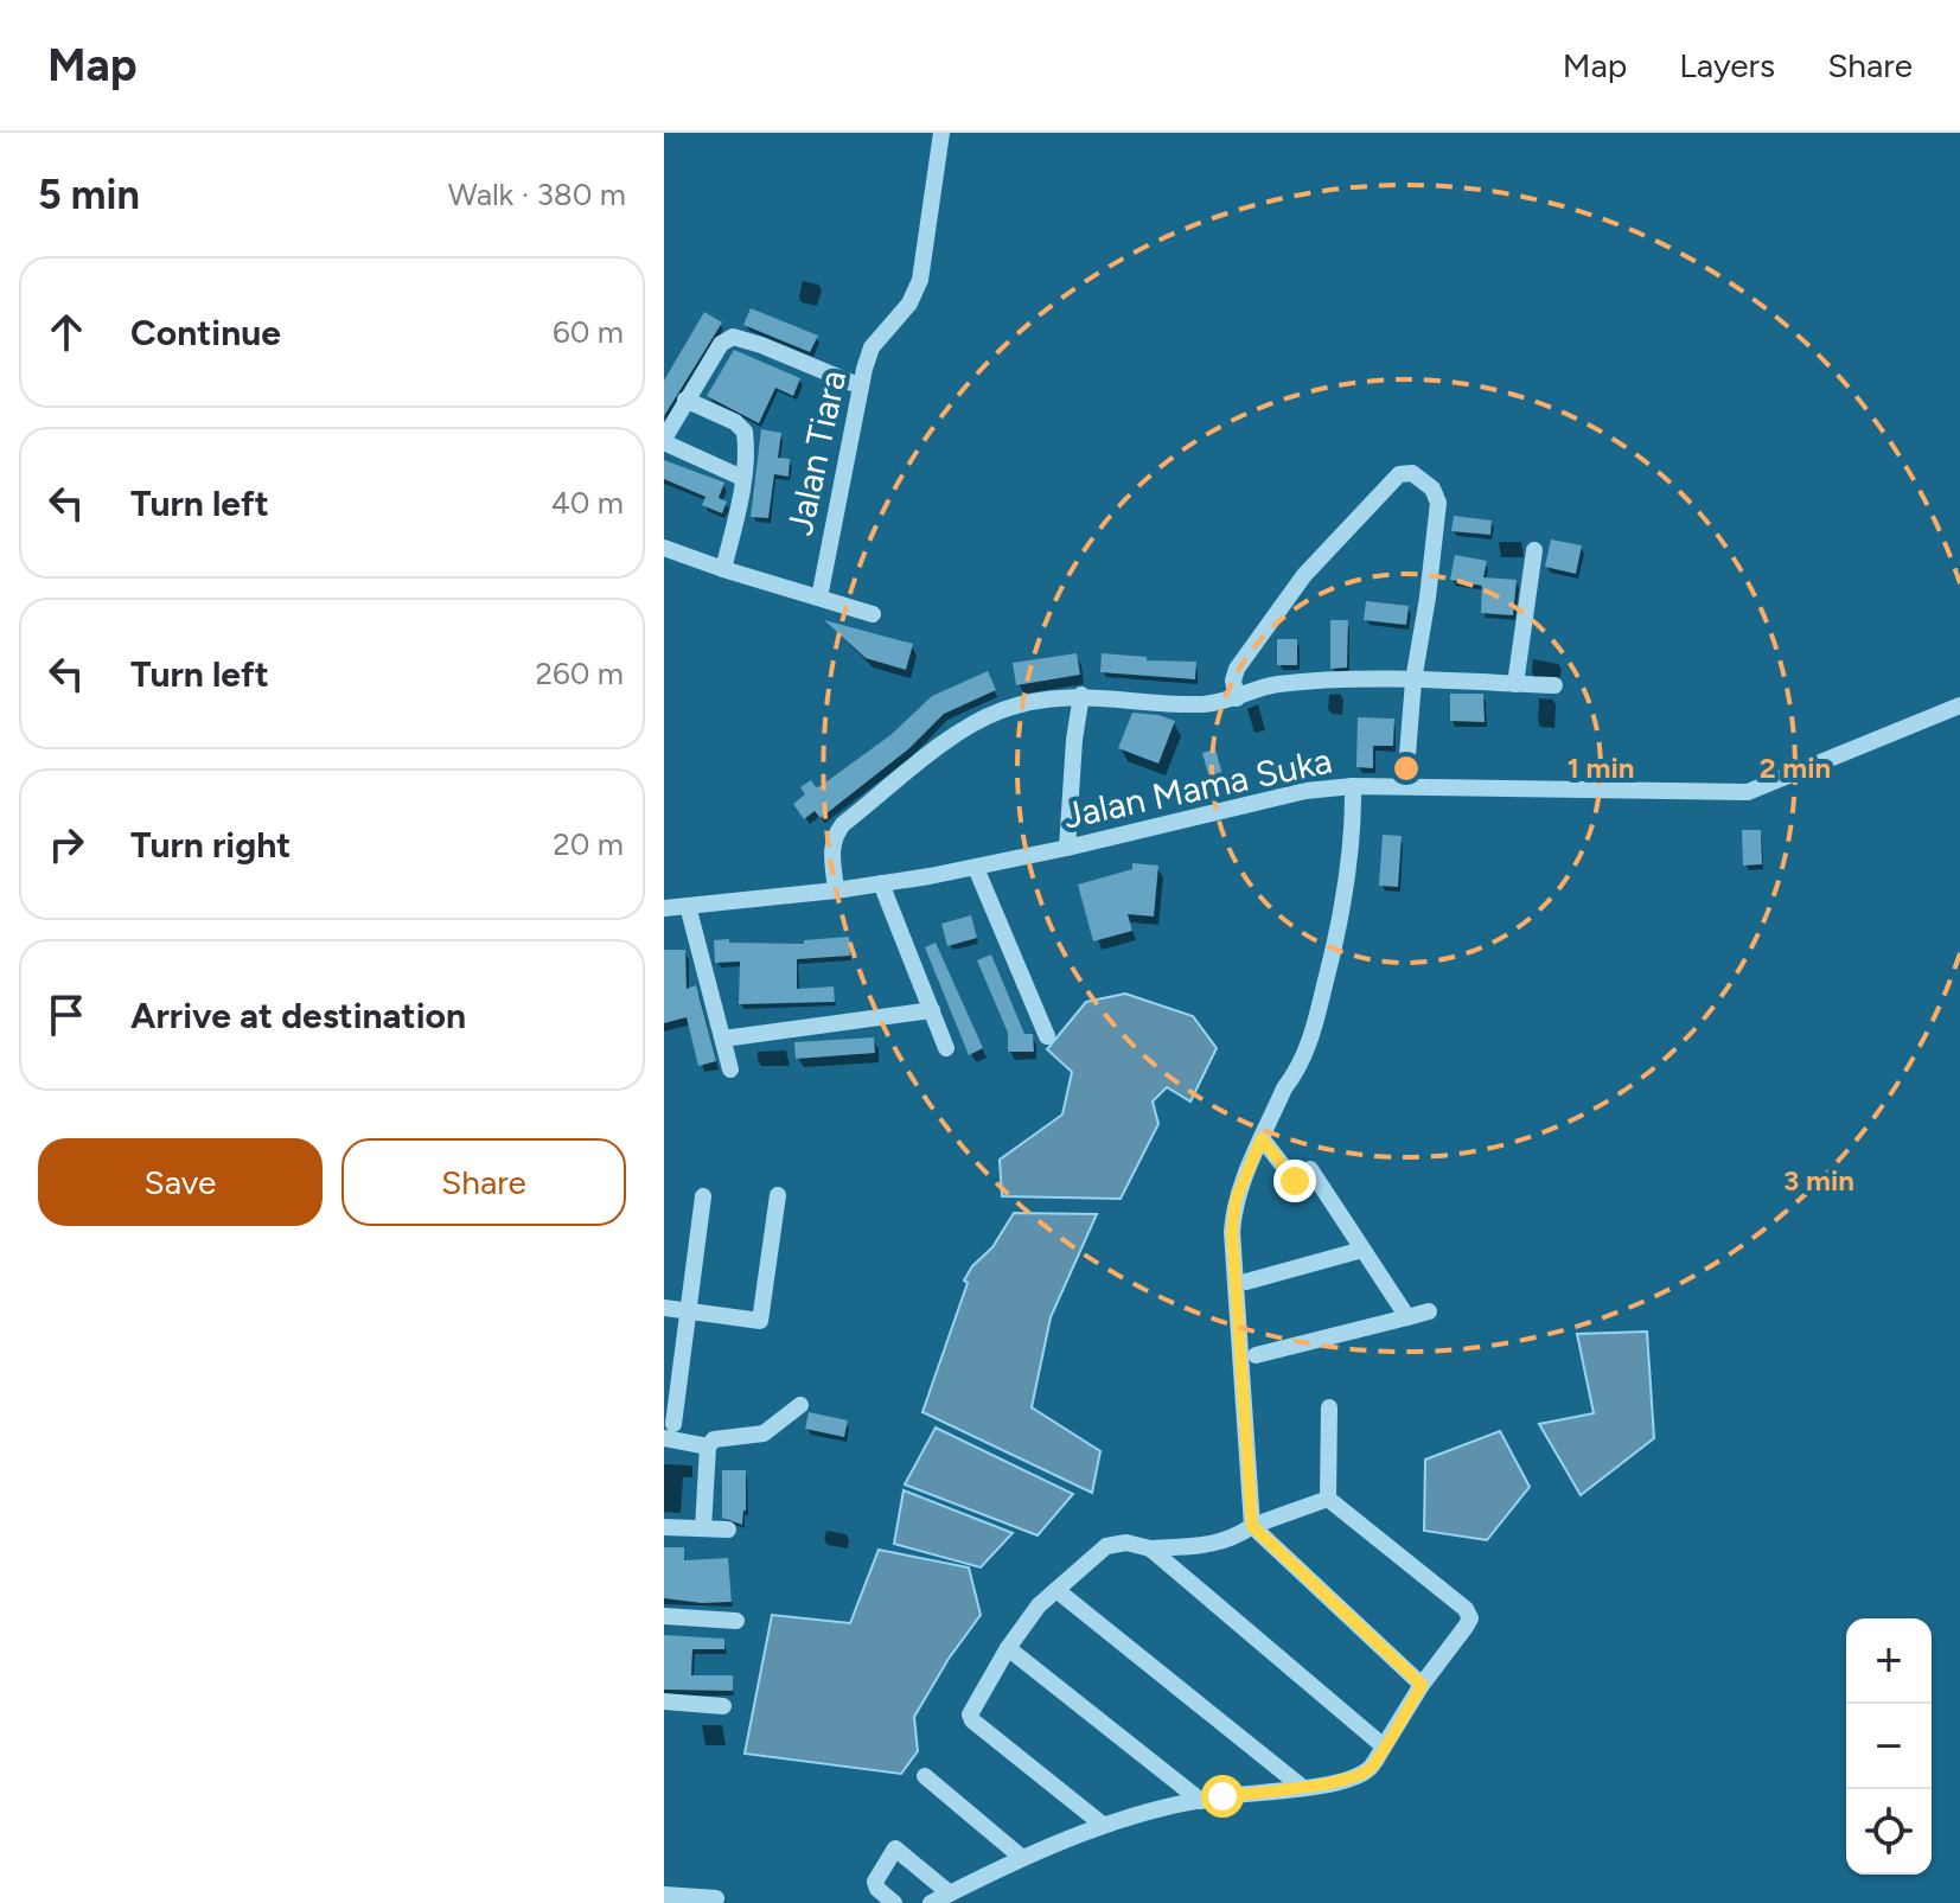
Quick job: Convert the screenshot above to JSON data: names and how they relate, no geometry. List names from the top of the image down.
{
  "streets": {
    "street": ["Jalan Tiara", "Jalan Mama Suka"]
  },
  "page": {
    "header": "Map",
    "nav": ["Map", "Layers", "Share"],
    "heading": ["5 min", "Walk · 380 m"],
    "list": [
      ["Continue", "60 m"],
      ["Turn left", "40 m"],
      ["Turn left", "260 m"],
      ["Turn right", "20 m"],
      "Arrive at destination"
    ],
    "buttons": ["Save", "Share"],
    "map_buttons": ["+", "−"]
  },
  "rings": ["1 min", "2 min", "3 min"]
}
